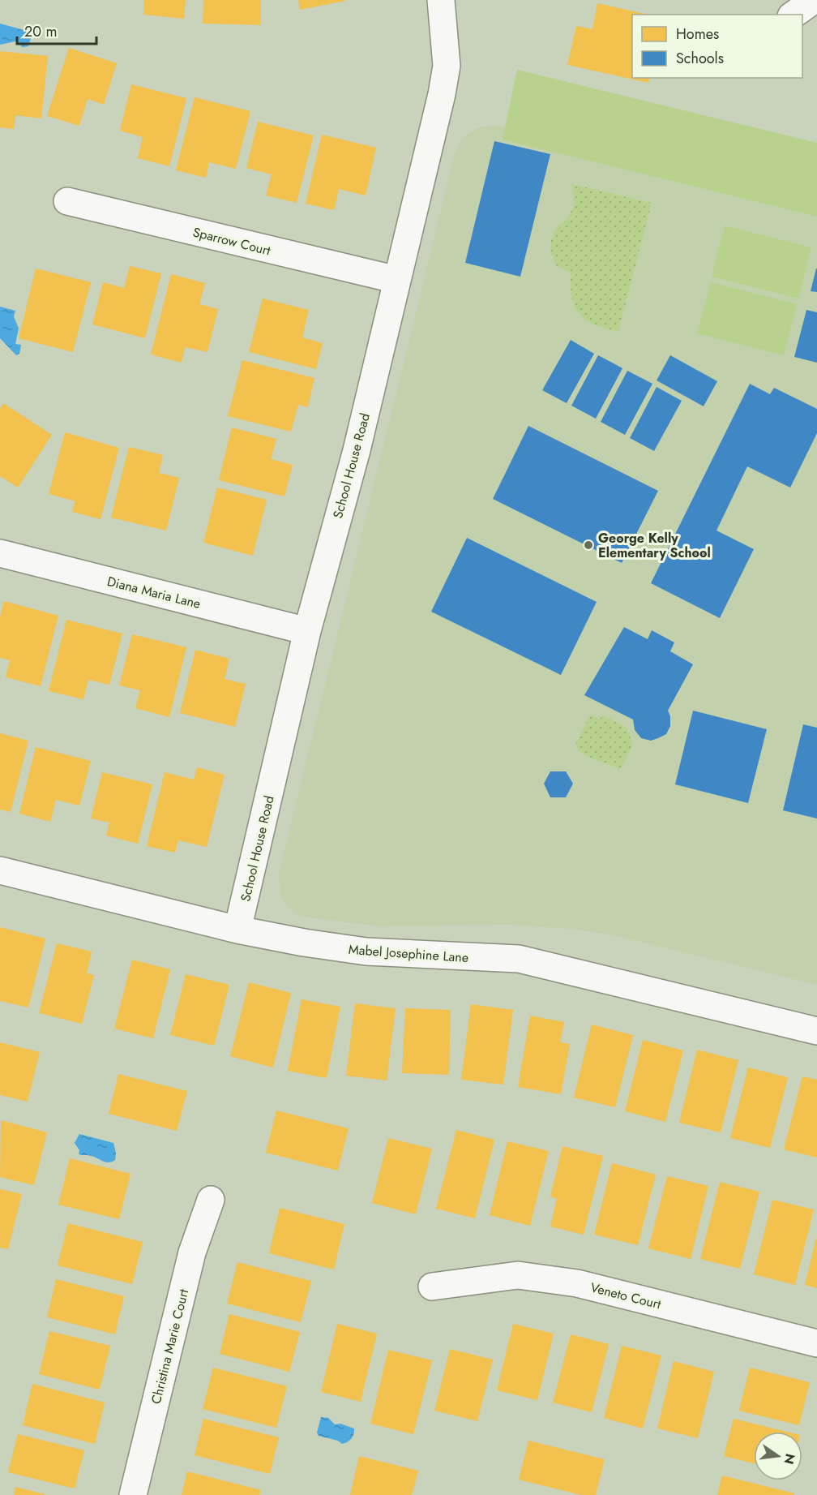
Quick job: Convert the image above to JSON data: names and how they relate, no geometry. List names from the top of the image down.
{
  "streets": {
    "street": [
      "Sparrow Court",
      "School House Road",
      "Diana Maria Lane",
      "Mabel Josephine Lane",
      "Veneto Court",
      "Christina Marie Court"
    ]
  },
  "crossings": [
    ["Sparrow Court", "School House Road"],
    ["School House Road", "Diana Maria Lane"],
    ["School House Road", "Mabel Josephine Lane"]
  ],
  "places": ["George Kelly Elementary School"],
  "legend": ["Homes", "Schools"],
  "scale_bar": "20 m",
  "north": "right"
}
